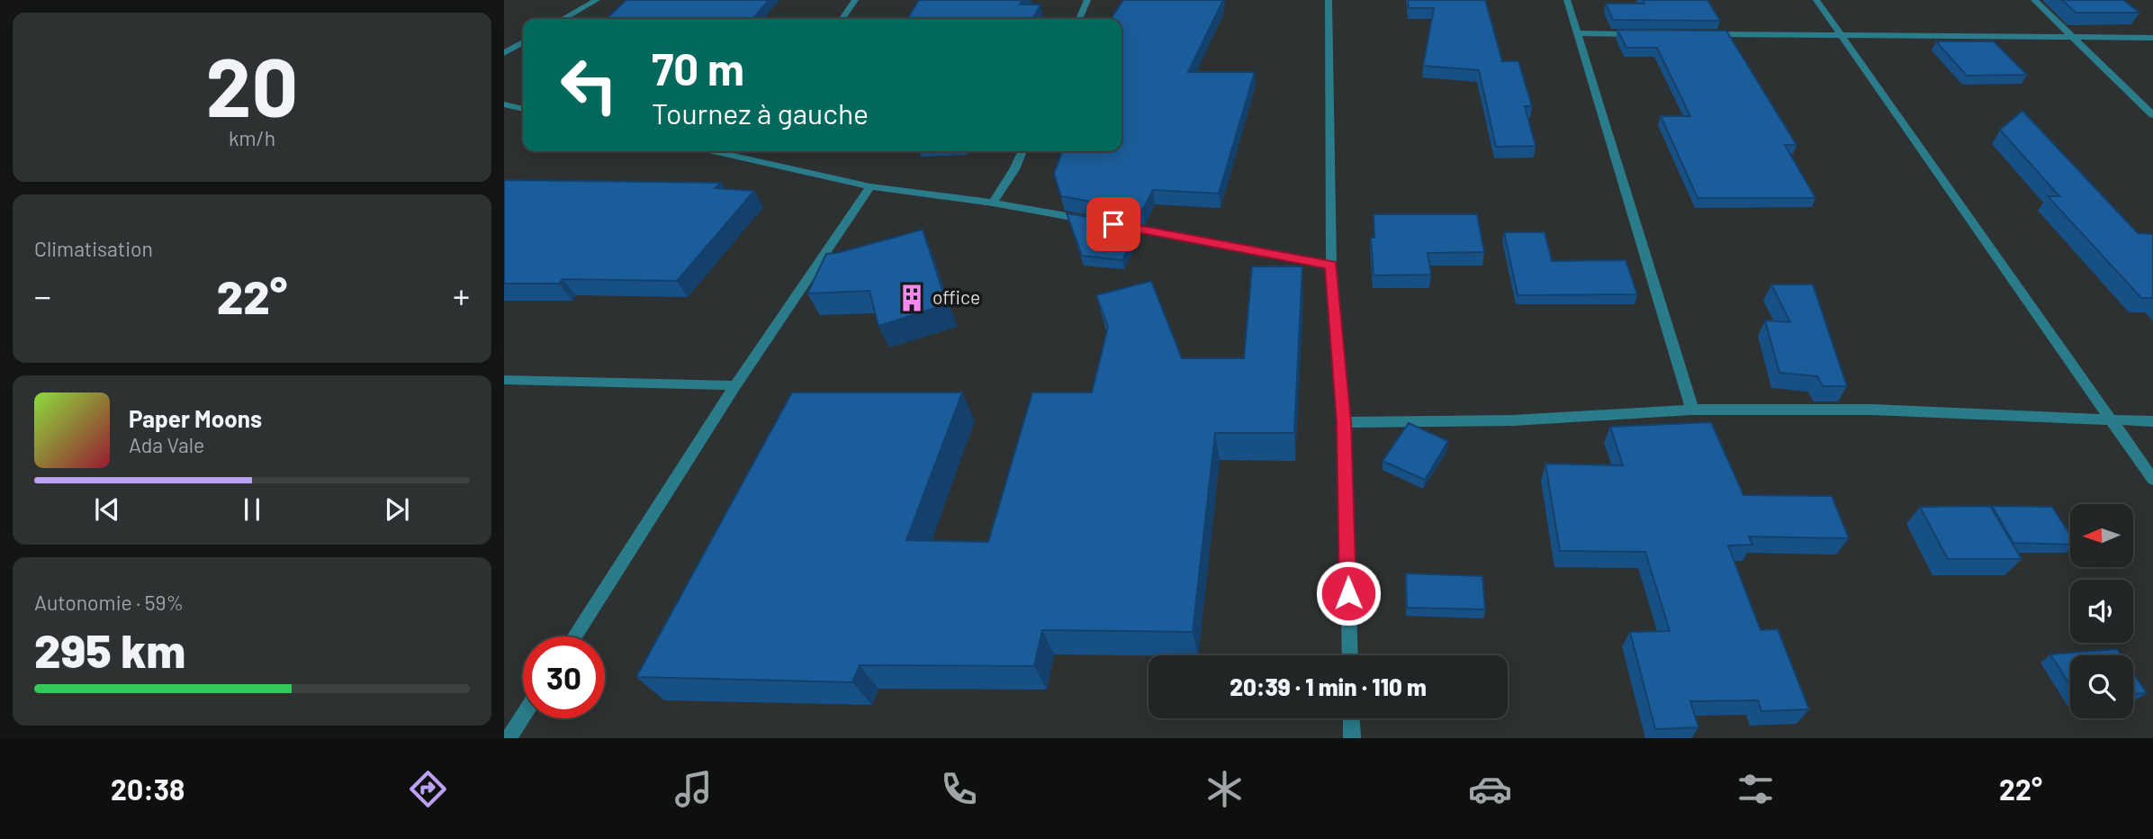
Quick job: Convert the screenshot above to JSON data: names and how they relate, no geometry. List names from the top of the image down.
{
  "places": {
    "building": ["office"]
  },
  "north": "left",
  "page": {
    "tile": [
      ["20", "km/h"],
      "Climatisation",
      ["Autonomie · 59%", "295 km"]
    ],
    "turn": ["70 m", "Tournez à gauche"],
    "heat": ["−", "22°", "+"],
    "song": ["Paper Moons", "Ada Vale"],
    "limit": "30",
    "trip": "20:39 · 1 min · 110 m",
    "tabs": ["20:38", "22°"]
  }
}
